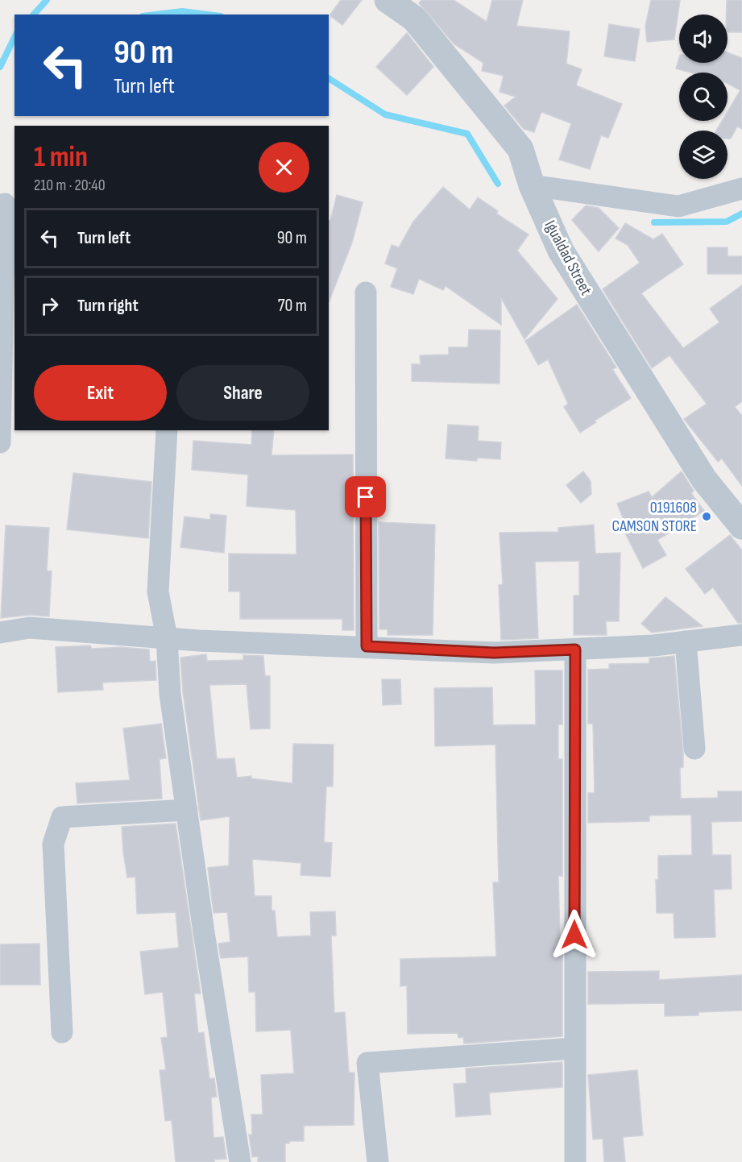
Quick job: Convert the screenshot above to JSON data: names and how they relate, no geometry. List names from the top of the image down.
{
  "streets": {
    "street": ["Igualdad Street"]
  },
  "places": ["0191608 CAMSON STORE"],
  "page": {
    "turn": ["90 m", "Turn left"],
    "heading": ["1 min", "210 m · 20:40"],
    "list": [
      {
        "name": "Turn left",
        "value": "90 m"
      },
      {
        "name": "Turn right",
        "value": "70 m"
      }
    ],
    "buttons": ["Exit", "Share"]
  }
}
